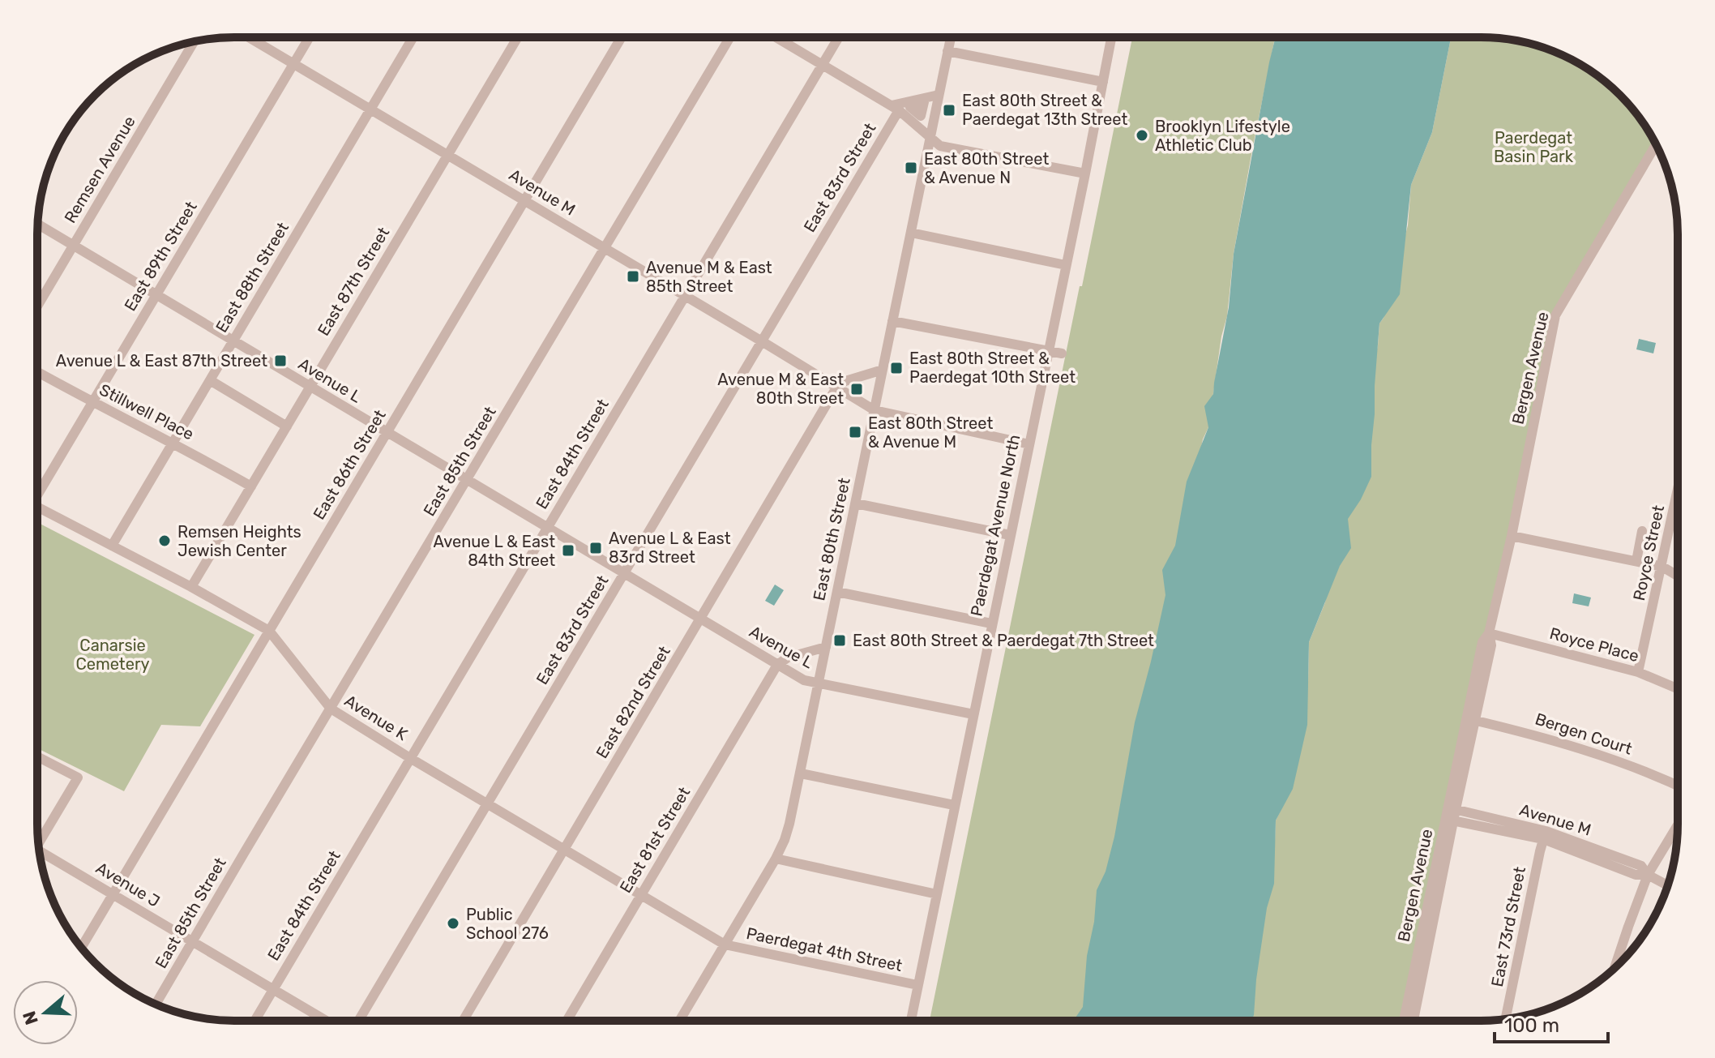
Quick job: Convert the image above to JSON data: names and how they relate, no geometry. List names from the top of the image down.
{
  "streets": {
    "street": [
      "Remsen Avenue",
      "East 83rd Street",
      "Avenue M",
      "East 89th Street",
      "East 88th Street",
      "East 87th Street",
      "Bergen Avenue",
      "Avenue L",
      "Stillwell Place",
      "East 84th Street",
      "East 85th Street",
      "East 86th Street",
      "Paerdegat Avenue North",
      "East 80th Street",
      "Royce Street",
      "Royce Place",
      "East 82nd Street",
      "Avenue K",
      "Bergen Court",
      "East 81st Street",
      "Avenue J",
      "East 73rd Street",
      "Paerdegat 4th Street"
    ]
  },
  "crossings": [
    ["Remsen Avenue", "Avenue L"],
    ["East 83rd Street", "Avenue M"],
    ["East 83rd Street", "Avenue L"],
    ["East 83rd Street", "Avenue K"],
    ["Avenue M", "East 89th Street"],
    ["Avenue M", "East 88th Street"],
    ["Avenue M", "East 87th Street"],
    ["Avenue M", "Bergen Avenue"],
    ["Avenue M", "East 84th Street"],
    ["Avenue M", "East 85th Street"],
    ["Avenue M", "East 86th Street"],
    ["Avenue M", "Paerdegat Avenue North"],
    ["Avenue M", "East 80th Street"],
    ["Avenue M", "East 82nd Street"],
    ["Avenue M", "East 73rd Street"],
    ["East 89th Street", "Avenue L"],
    ["East 89th Street", "Stillwell Place"],
    ["East 88th Street", "Avenue L"],
    ["East 88th Street", "Stillwell Place"],
    ["East 88th Street", "Avenue K"],
    ["East 87th Street", "Avenue L"],
    ["East 87th Street", "Stillwell Place"],
    ["East 87th Street", "Avenue K"],
    ["Bergen Avenue", "Royce Place"],
    ["Bergen Avenue", "Bergen Court"],
    ["Avenue L", "East 84th Street"],
    ["Avenue L", "East 85th Street"],
    ["Avenue L", "East 86th Street"],
    ["Avenue L", "Paerdegat Avenue North"],
    ["Avenue L", "East 80th Street"],
    ["Avenue L", "East 82nd Street"],
    ["Avenue L", "East 81st Street"],
    ["East 84th Street", "Avenue K"],
    ["East 84th Street", "Avenue J"],
    ["East 85th Street", "Avenue K"],
    ["East 85th Street", "Avenue J"],
    ["East 86th Street", "Avenue K"],
    ["East 86th Street", "Avenue J"],
    ["Paerdegat Avenue North", "Paerdegat 4th Street"],
    ["East 80th Street", "Avenue K"],
    ["East 80th Street", "Paerdegat 4th Street"],
    ["Royce Street", "Royce Place"],
    ["East 82nd Street", "Avenue K"],
    ["Avenue K", "East 81st Street"],
    ["Avenue K", "Paerdegat 4th Street"]
  ],
  "parks": ["Paerdegat Basin Park", "Canarsie Cemetery"],
  "places": {
    "transit": [
      "East 80th Street & Paerdegat 13th Street",
      "East 80th Street & Avenue N",
      "Avenue M & East 85th Street",
      "Avenue L & East 87th Street",
      "East 80th Street & Paerdegat 10th Street",
      "Avenue M & East 80th Street",
      "East 80th Street & Avenue M",
      "Avenue L & East 83rd Street",
      "Avenue L & East 84th Street",
      "East 80th Street & Paerdegat 7th Street"
    ],
    "other": ["Brooklyn Lifestyle Athletic Club", "Remsen Heights Jewish Center", "Public School 276"]
  },
  "scale_bar": "100 m",
  "north": "left"
}
